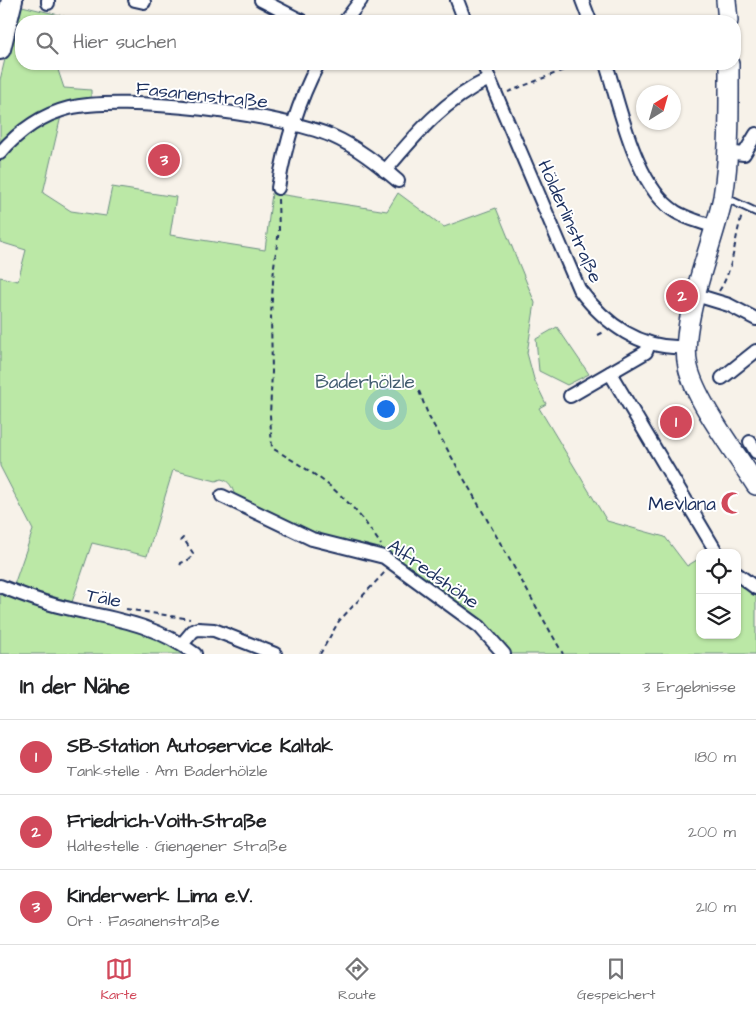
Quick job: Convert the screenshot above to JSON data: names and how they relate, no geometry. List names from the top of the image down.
{
  "streets": {
    "street": [
      "Fasanenstraße",
      "Hölderlinstraße",
      "Alfredshöhe",
      "Täle"
    ]
  },
  "parks": ["Baderhölzle"],
  "places": {
    "mosque": ["Mevlana"]
  },
  "north": "top right",
  "page": {
    "search": "Hier suchen",
    "pins": ["3", "2", "1"],
    "heading": ["In der Nähe", "3 Ergebnisse"],
    "list": [
      {
        "mark": "1",
        "name": "SB-Station Autoservice Kaltak",
        "note": "Tankstelle · Am Baderhölzle",
        "value": "180 m"
      },
      {
        "mark": "2",
        "name": "Friedrich-Voith-Straße",
        "note": "Haltestelle · Giengener Straße",
        "value": "200 m"
      },
      {
        "mark": "3",
        "name": "Kinderwerk Lima e.V.",
        "note": "Ort · Fasanenstraße",
        "value": "210 m"
      }
    ],
    "nav": ["Karte", "Route", "Gespeichert"]
  }
}
